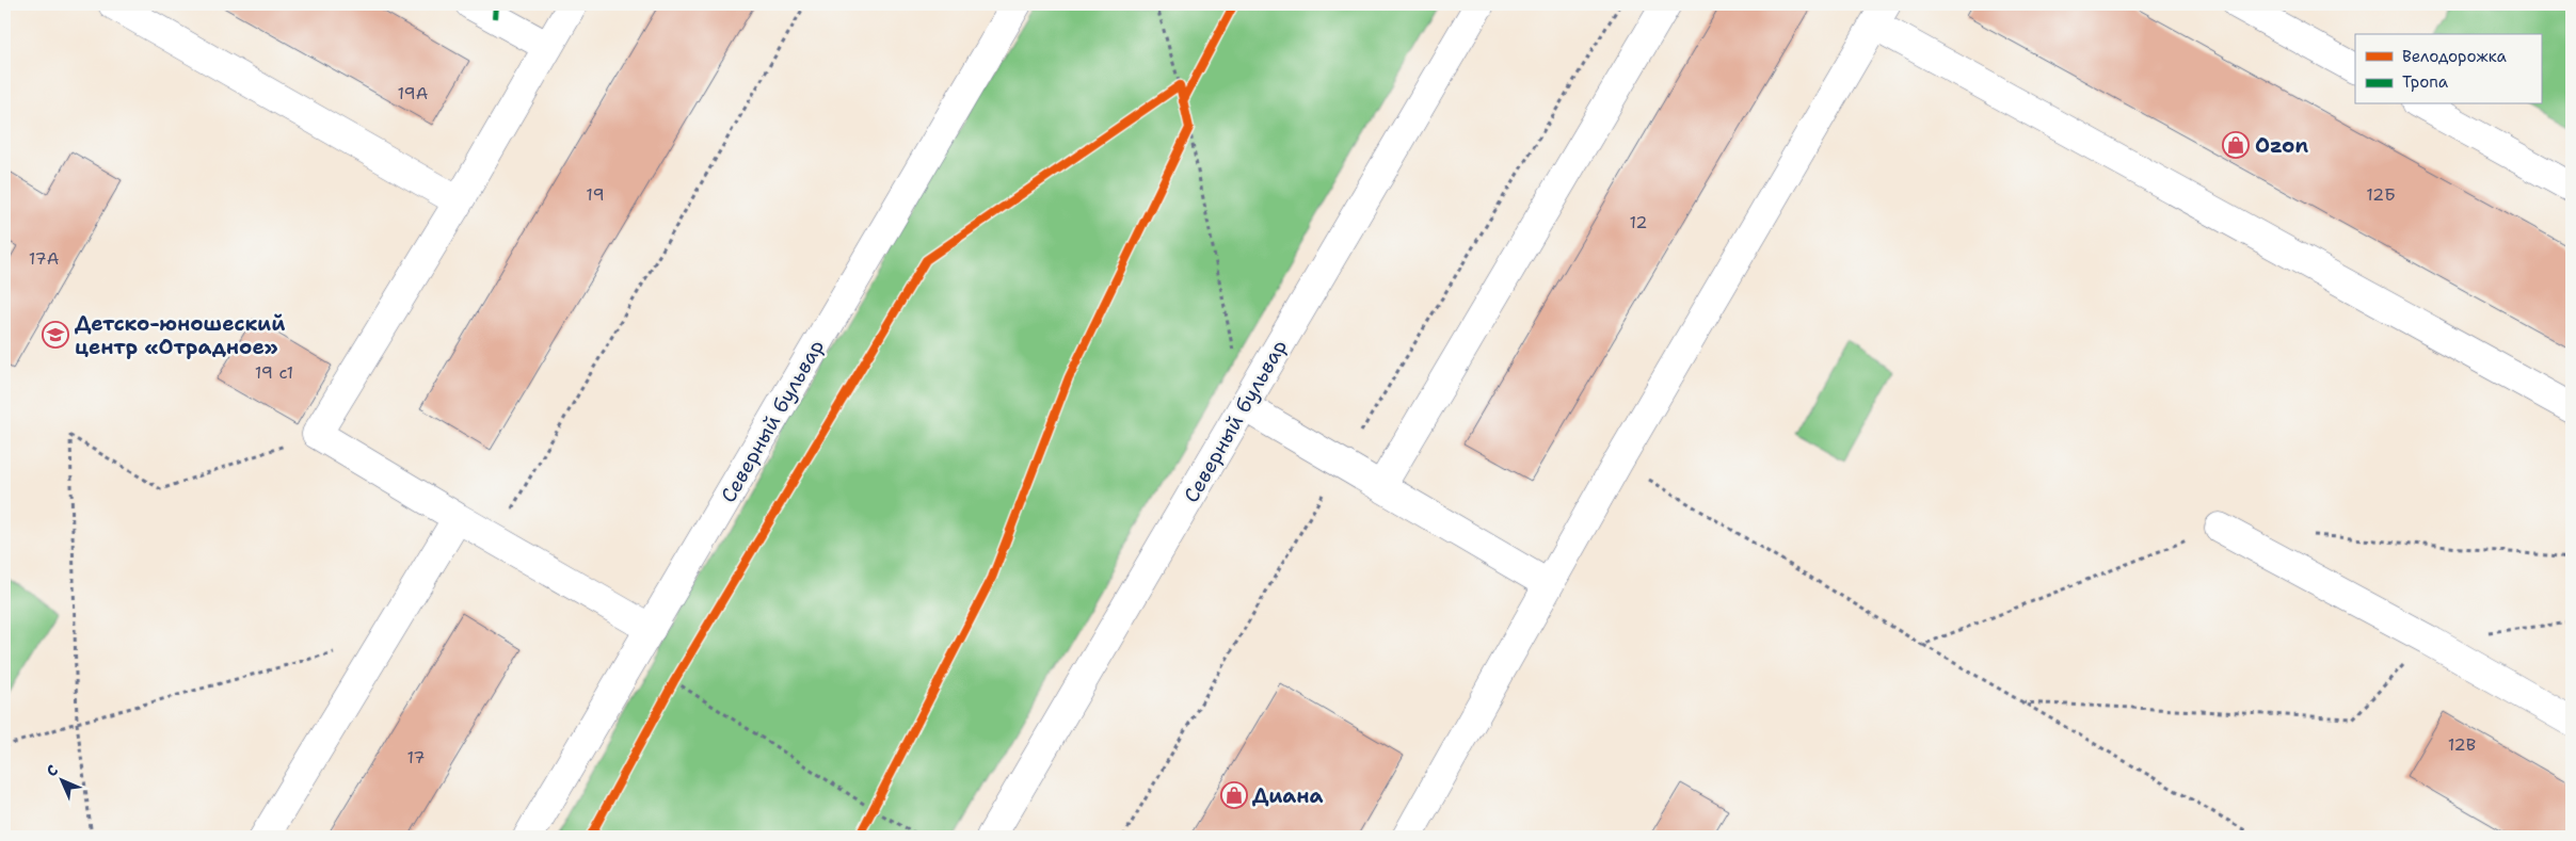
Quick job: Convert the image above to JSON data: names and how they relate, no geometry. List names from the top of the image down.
{
  "streets": {
    "main road": ["Северный бульвар"]
  },
  "places": {
    "shop": ["Ozon", "Диана"],
    "school or university": ["Детско-юношеский центр «Отрадное»"]
  },
  "house_numbers": [
    "19А",
    "19",
    "12Б",
    "12",
    "17А",
    "19 с1",
    "12В",
    "17"
  ],
  "legend": ["Велодорожка", "Тропа"],
  "north": "top left"
}
